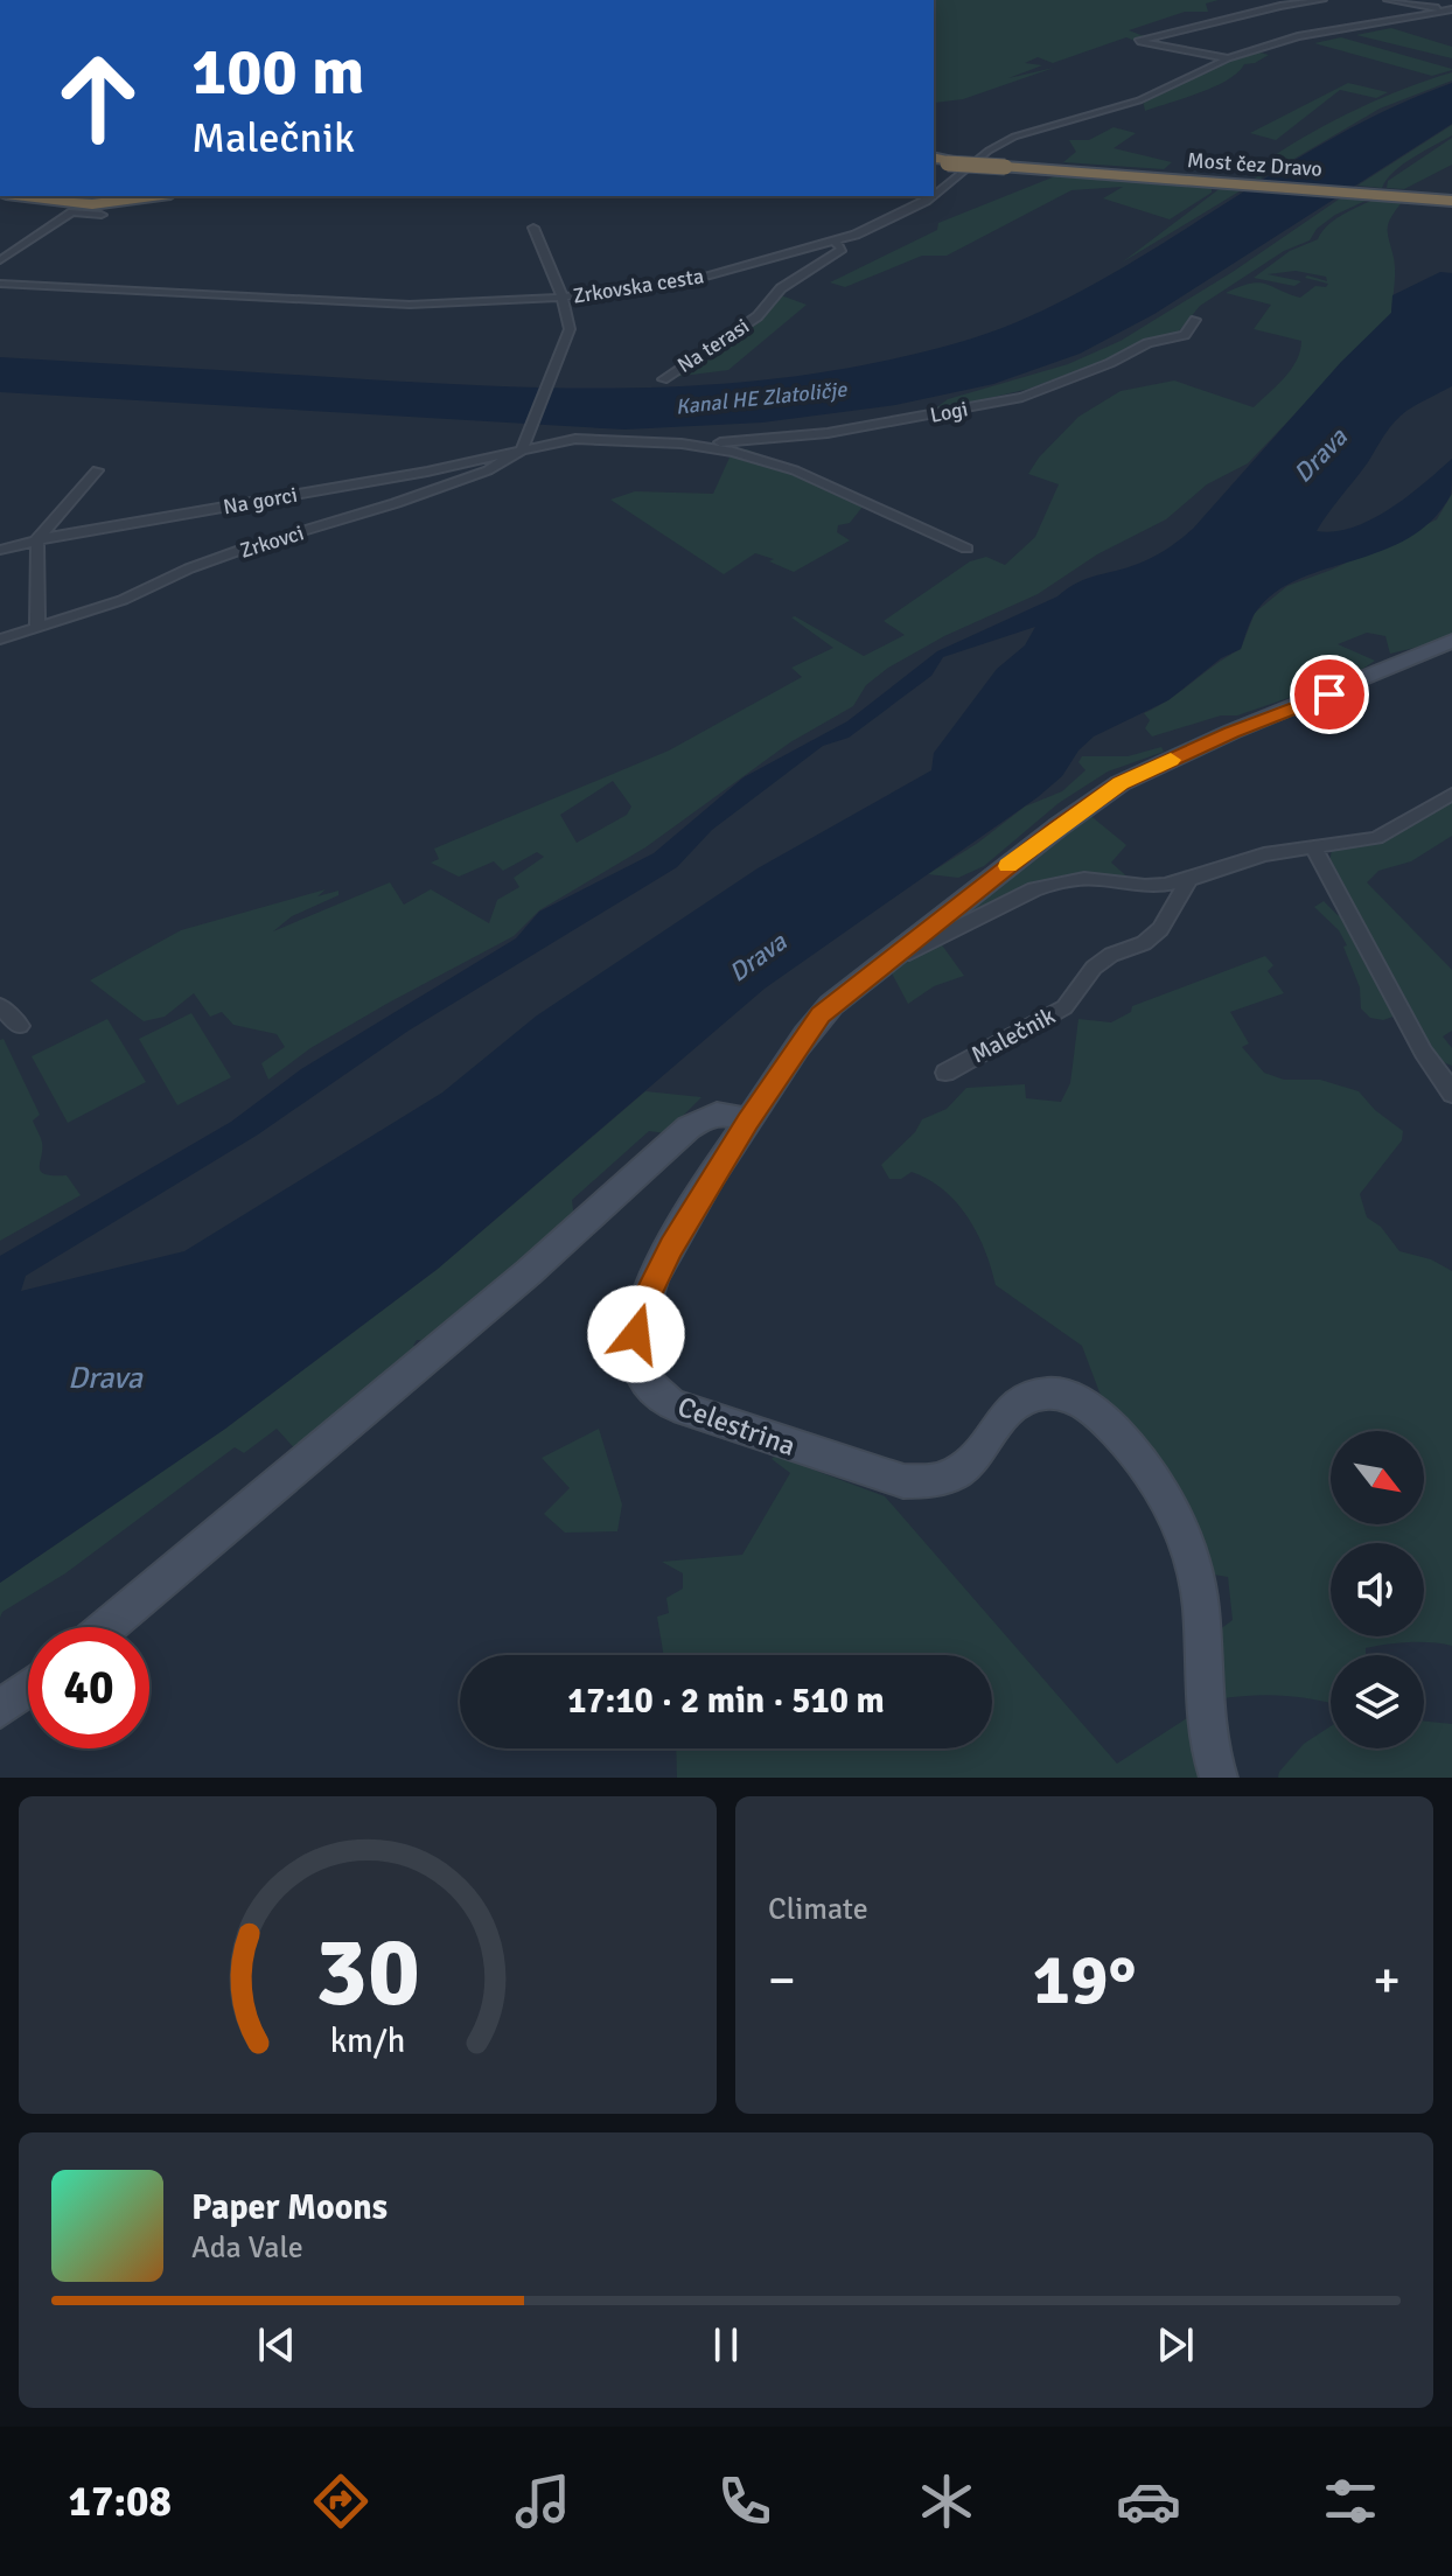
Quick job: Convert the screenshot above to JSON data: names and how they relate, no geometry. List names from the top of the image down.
{
  "streets": {
    "highway": ["Most čez Dravo"],
    "street": [
      "Zrkovska cesta",
      "Na terasi",
      "Logi",
      "Na gorci",
      "Zrkovci",
      "Malečnik",
      "Celestrina"
    ]
  },
  "crossings": [
    ["Zrkovska cesta", "Na terasi"],
    ["Logi", "Na gorci"],
    ["Logi", "Zrkovci"],
    ["Na gorci", "Zrkovci"]
  ],
  "water": ["Kanal HE Zlatoličje", "Drava"],
  "north": "bottom right",
  "page": {
    "turn": ["100 m", "Malečnik"],
    "limit": "40",
    "trip": "17:10 · 2 min · 510 m",
    "tile": "Climate",
    "heat": ["−", "19°", "+"],
    "song": ["Paper Moons", "Ada Vale"],
    "tabs": "17:08",
    "gauge": ["30", "km/h"]
  }
}
